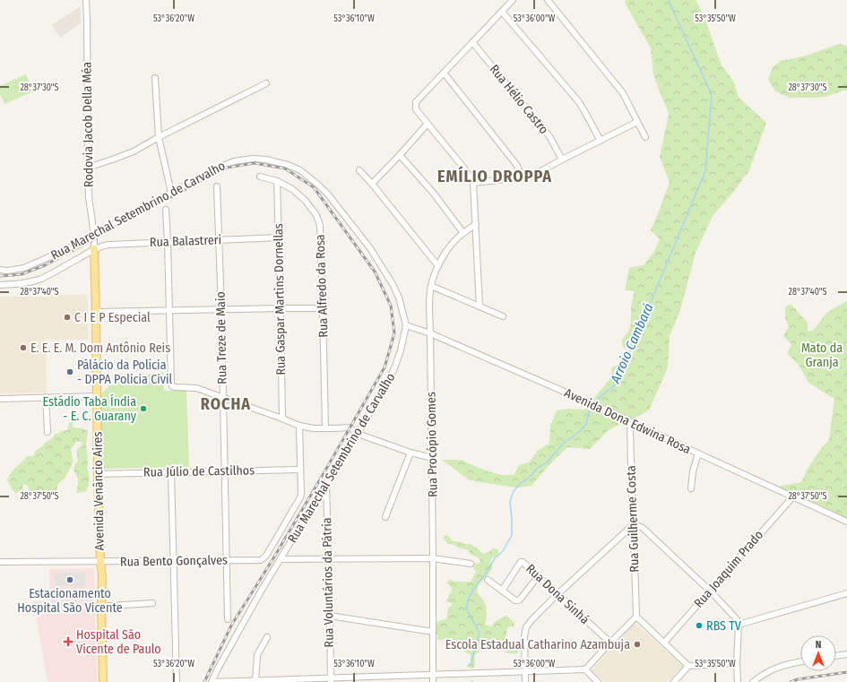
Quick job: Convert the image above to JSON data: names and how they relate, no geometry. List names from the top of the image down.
{
  "streets": {
    "main road": ["Avenida Venâncio Aires"],
    "street": [
      "Rua Hélio Castro",
      "Rodovia Jacob Della Méa",
      "Rua Marechal Setembrino de Carvalho",
      "Rua Balastreri",
      "Rua Alfredo da Rosa",
      "Rua Gaspar Martins Dornellas",
      "Rua Treze de Maio",
      "Avenida Dona Edwina Rosa",
      "Rua Procópio Gomes",
      "Rua Júlio de Castilhos",
      "Rua Guilherme Costa",
      "Rua Bento Gonçalves",
      "Rua Joaquim Prado",
      "Rua Voluntários da Pátria",
      "Rua Dona Sinhá"
    ]
  },
  "crossings": [
    ["Rodovia Jacob Della Méa", "Rua Marechal Setembrino de Carvalho"],
    ["Rodovia Jacob Della Méa", "Rua Balastreri"],
    ["Rodovia Jacob Della Méa", "Avenida Venâncio Aires"],
    ["Rua Marechal Setembrino de Carvalho", "Rua Balastreri"],
    ["Rua Marechal Setembrino de Carvalho", "Avenida Dona Edwina Rosa"],
    ["Rua Marechal Setembrino de Carvalho", "Avenida Venâncio Aires"],
    ["Rua Marechal Setembrino de Carvalho", "Rua Voluntários da Pátria"],
    ["Rua Balastreri", "Rua Gaspar Martins Dornellas"],
    ["Rua Balastreri", "Rua Treze de Maio"],
    ["Rua Balastreri", "Avenida Venâncio Aires"],
    ["Rua Alfredo da Rosa", "Rua Gaspar Martins Dornellas"],
    ["Rua Treze de Maio", "Rua Júlio de Castilhos"],
    ["Rua Treze de Maio", "Rua Bento Gonçalves"],
    ["Avenida Dona Edwina Rosa", "Rua Procópio Gomes"],
    ["Avenida Dona Edwina Rosa", "Rua Guilherme Costa"],
    ["Avenida Dona Edwina Rosa", "Rua Joaquim Prado"],
    ["Rua Júlio de Castilhos", "Avenida Venâncio Aires"],
    ["Rua Júlio de Castilhos", "Rua Bento Gonçalves"],
    ["Avenida Venâncio Aires", "Rua Bento Gonçalves"]
  ],
  "districts": ["EMÍLIO DROPPA", "ROCHA"],
  "water": ["Arroio Cambará"],
  "parks": ["Mato da Granja"],
  "places": {
    "other": [
      "C I E P Especial",
      "E. E. E. M. Dom Antônio Reis",
      "Pálácio da Polícia - DPPA Policia Civil",
      "Estádio Taba Índia - E. C. Guarany",
      "Estacionamento Hospital São Vicente",
      "RBS TV",
      "Escola Estadual Catharino Azambuja"
    ],
    "health": ["Hospital São Vicente de Paulo"]
  },
  "north": "top",
  "coordinates": [
    "53°36'20\"W",
    "53°36'10\"W",
    "53°36'00\"W",
    "53°35'50\"W",
    "28°37'30\"S",
    "28°37'40\"S",
    "28°37'50\"S"
  ]
}
